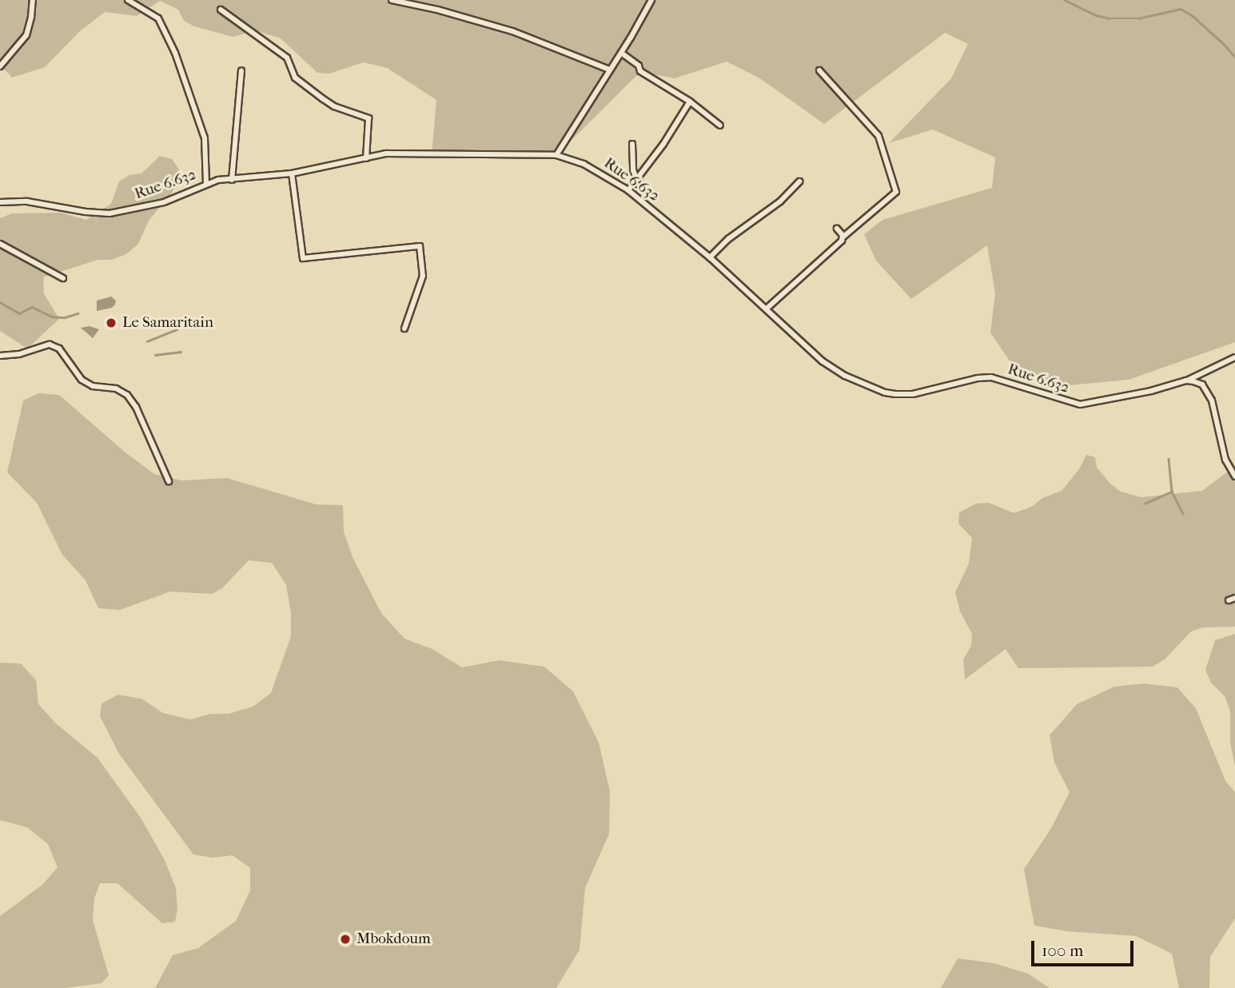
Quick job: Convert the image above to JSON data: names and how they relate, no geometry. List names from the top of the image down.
{
  "streets": {
    "street": ["Rue 6.632"]
  },
  "places": ["Le Samaritain", "Mbokdoum"],
  "scale_bar": "100 m"
}
